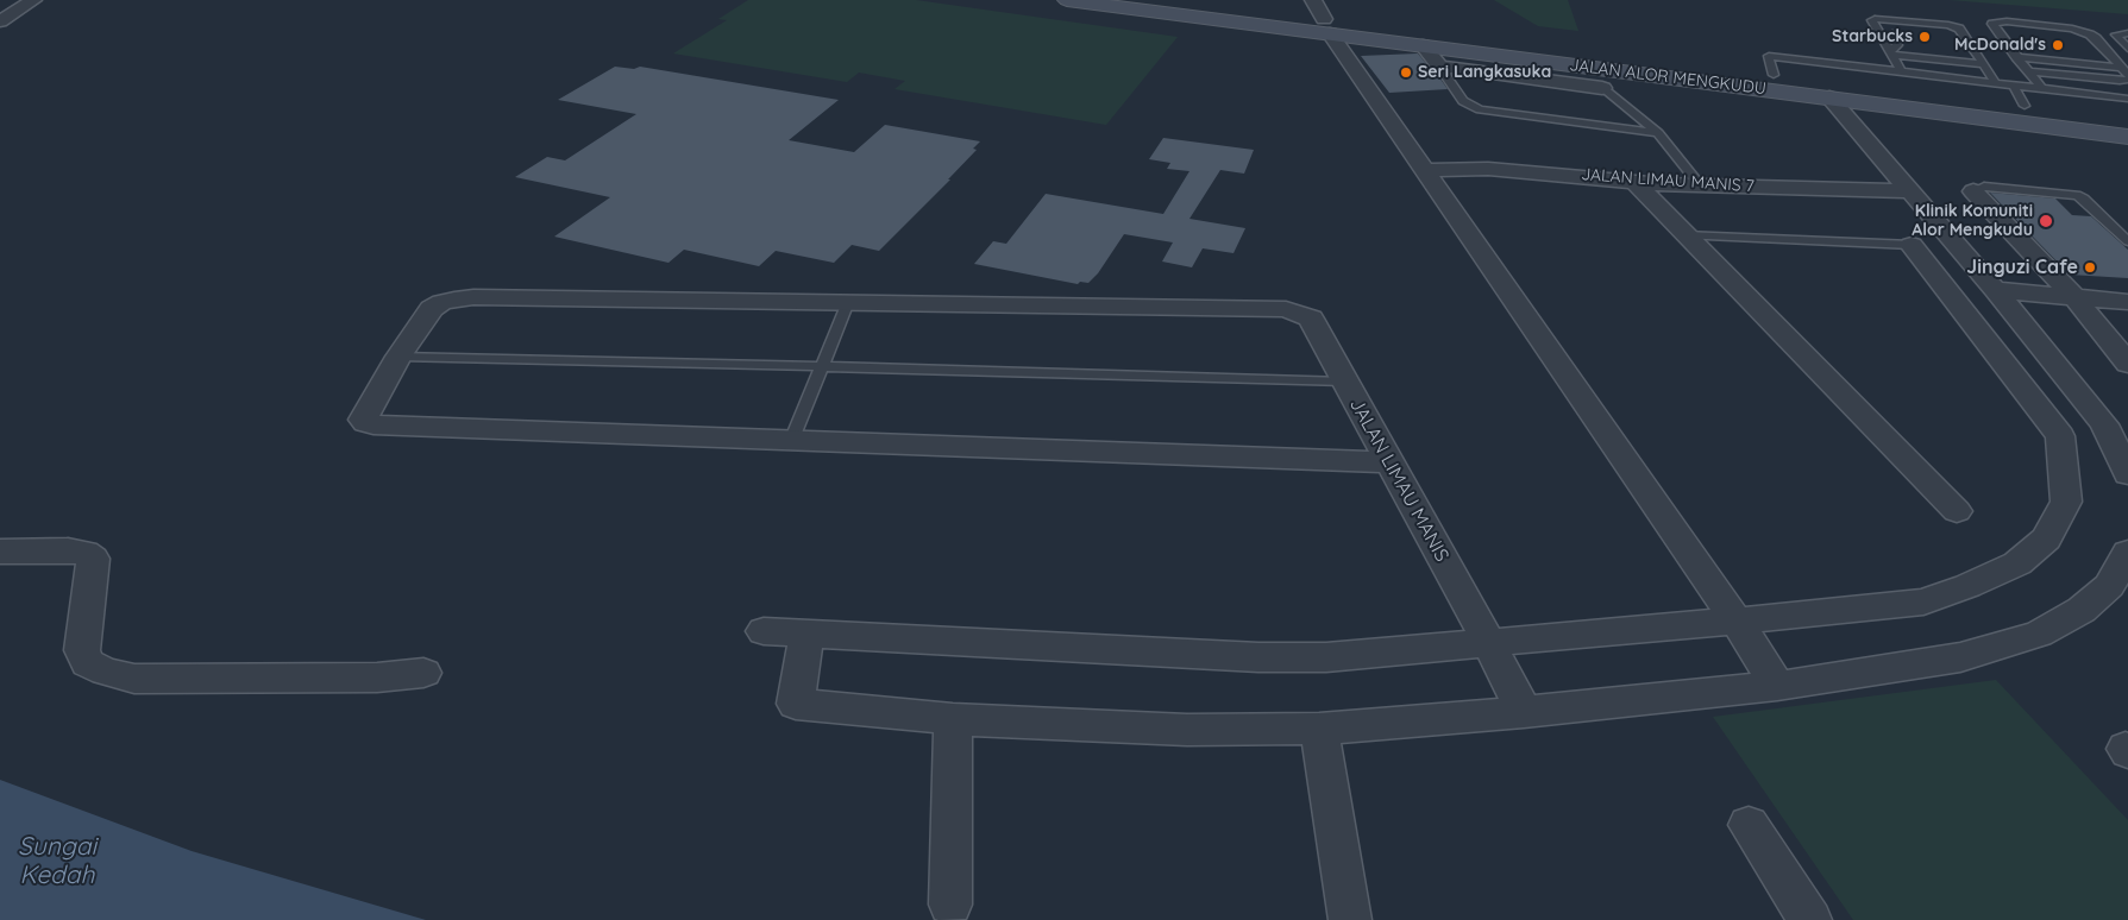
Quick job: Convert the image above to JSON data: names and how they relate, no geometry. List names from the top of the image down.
{
  "streets": {
    "main road": ["JALAN ALOR MENGKUDU"],
    "street": ["JALAN LIMAU MANIS 7", "JALAN LIMAU MANIS"]
  },
  "water": ["Sungai Kedah"],
  "places": [
    "Starbucks",
    "McDonald's",
    "Seri Langkasuka",
    "Klinik Komuniti Alor Mengkudu",
    "Jinguzi Cafe"
  ]
}
